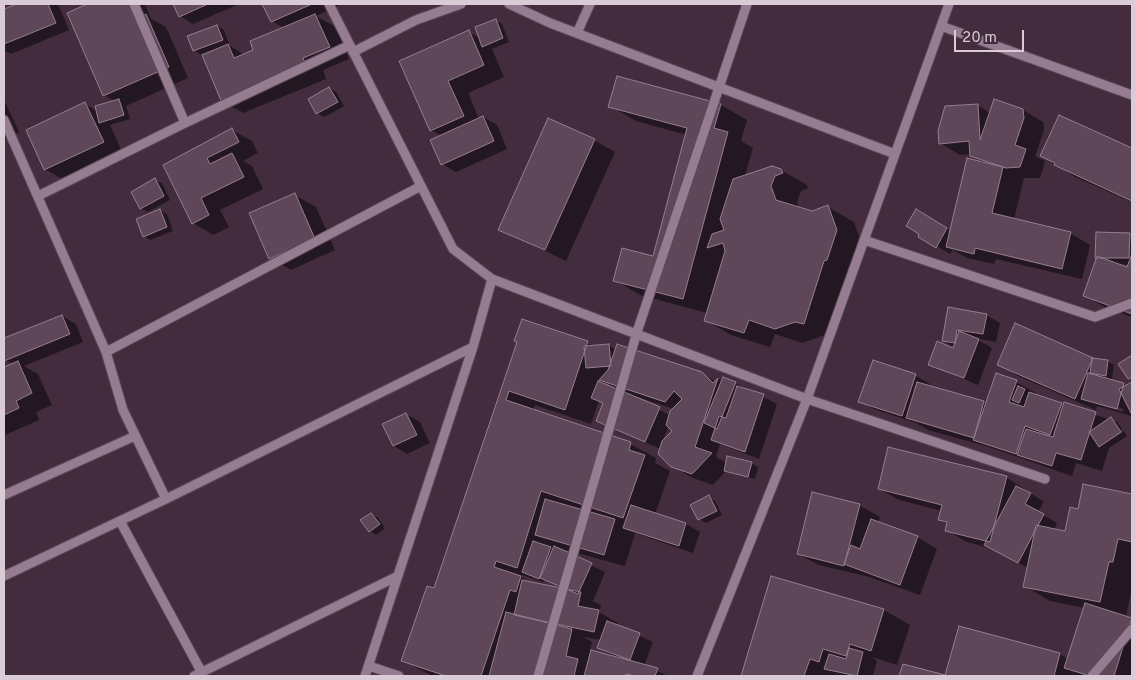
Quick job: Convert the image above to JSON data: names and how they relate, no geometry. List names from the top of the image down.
{
  "scale_bar": "20 m"
}
